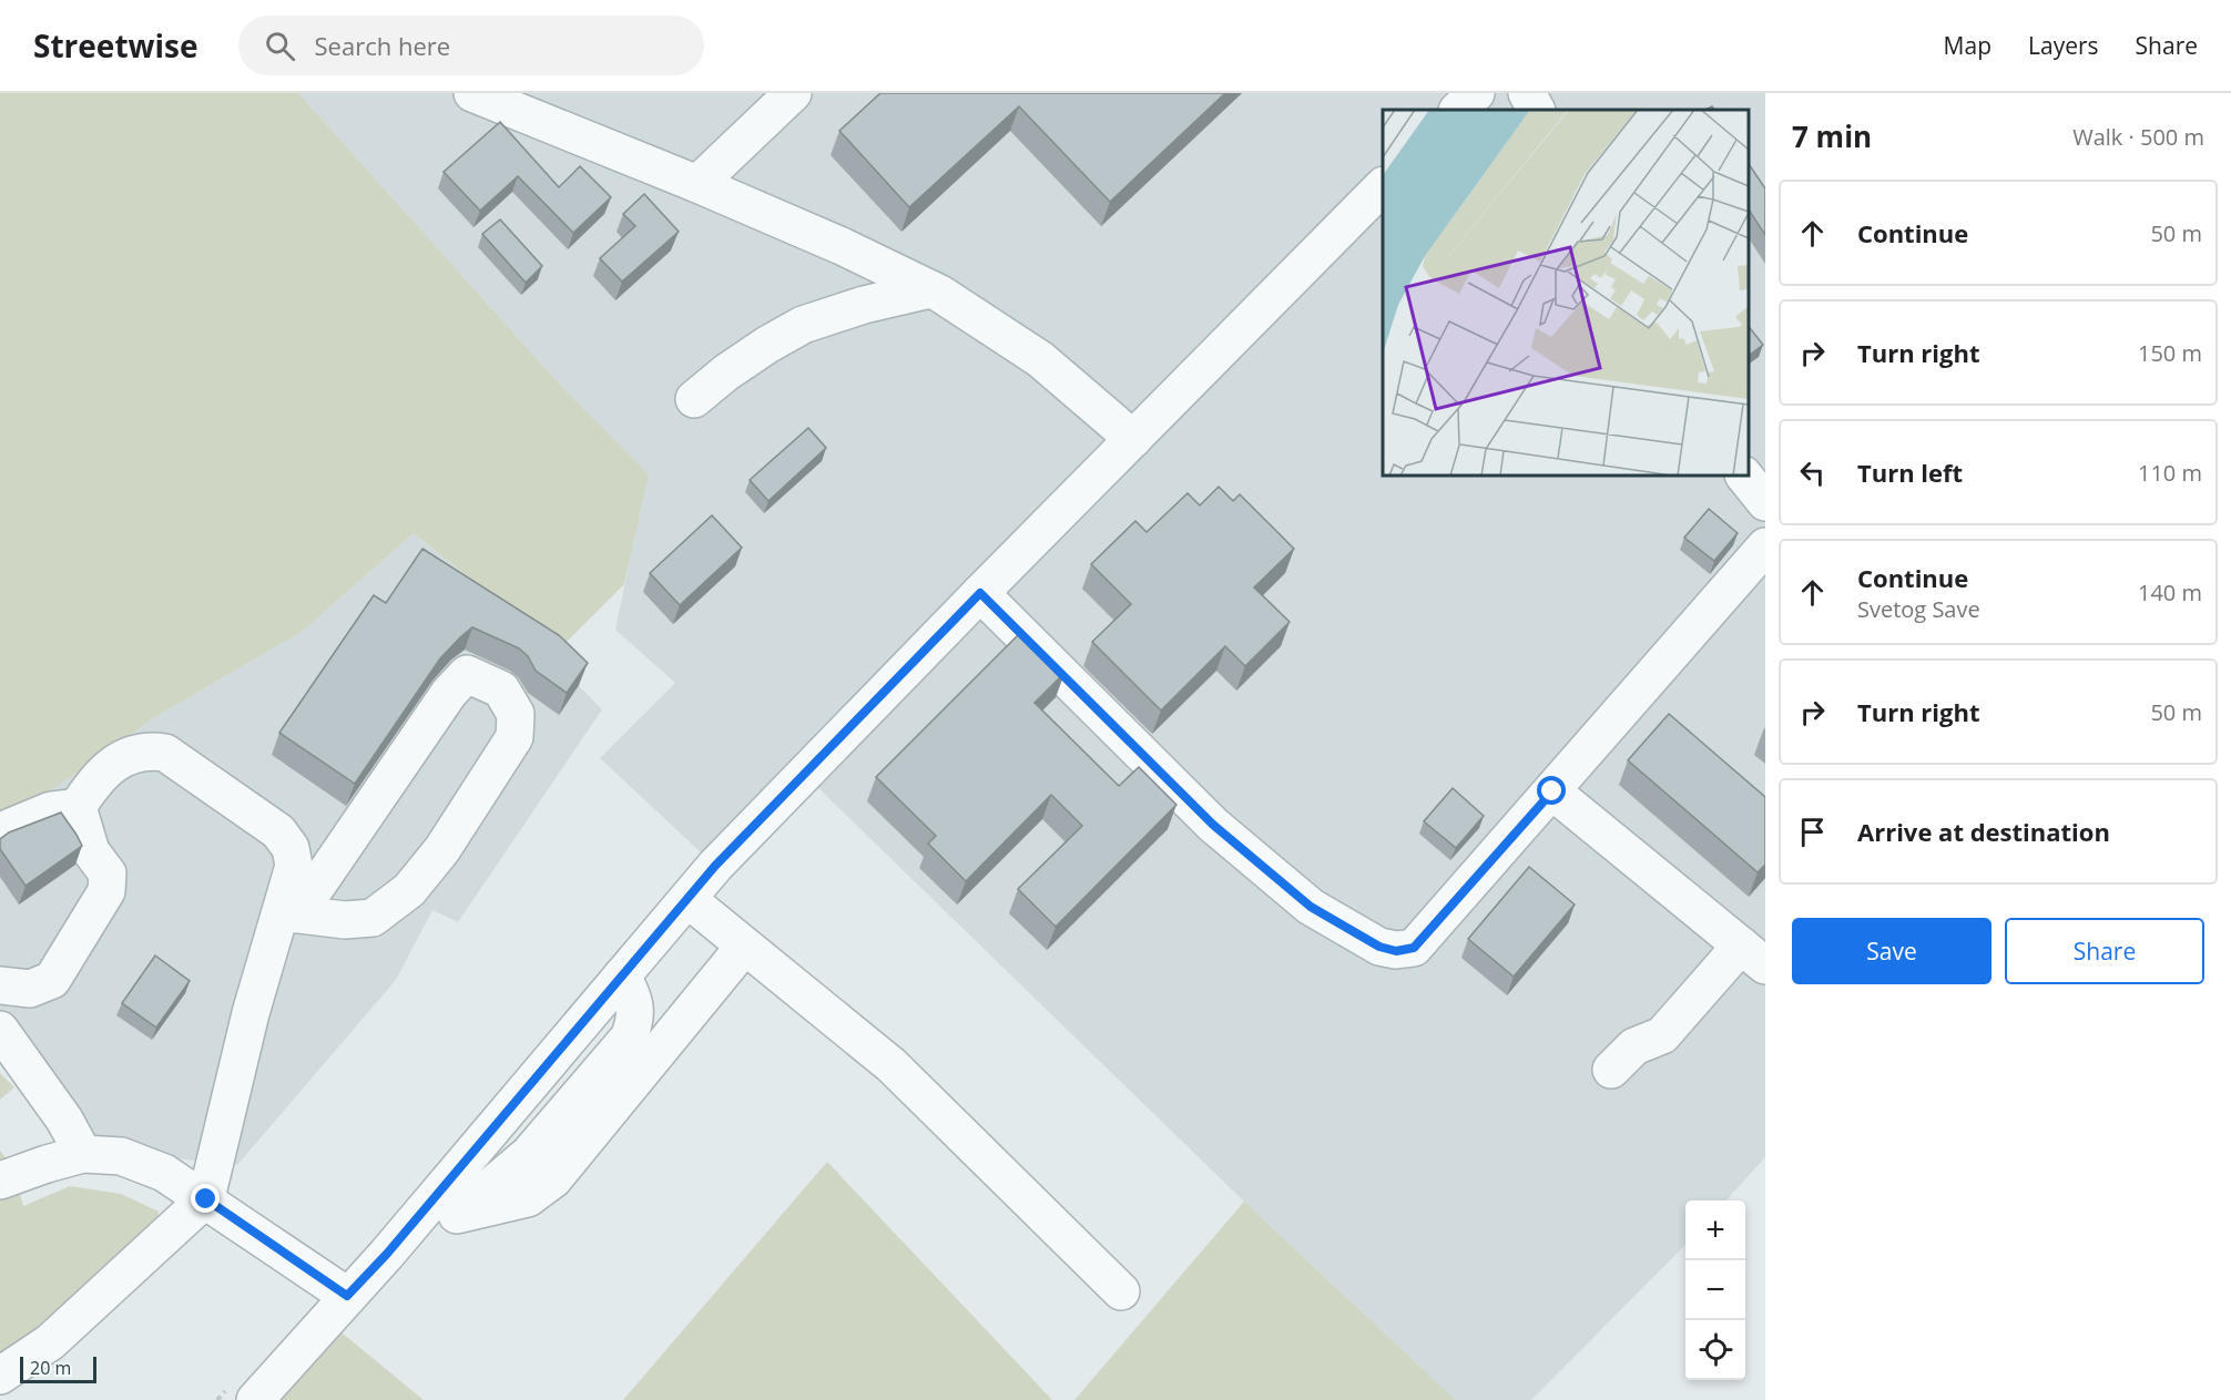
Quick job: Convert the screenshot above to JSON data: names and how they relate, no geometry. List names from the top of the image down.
{
  "scale_bar": "20 m",
  "page": {
    "header": "Streetwise",
    "search": "Search here",
    "nav": ["Map", "Layers", "Share"],
    "heading": ["7 min", "Walk · 500 m"],
    "list": [
      ["Continue", "50 m"],
      ["Turn right", "150 m"],
      ["Turn left", "110 m"],
      ["Continue", "Svetog Save", "140 m"],
      ["Turn right", "50 m"],
      "Arrive at destination"
    ],
    "buttons": ["Save", "Share"],
    "map_buttons": ["+", "−"],
    "scale": "20 m"
  }
}
